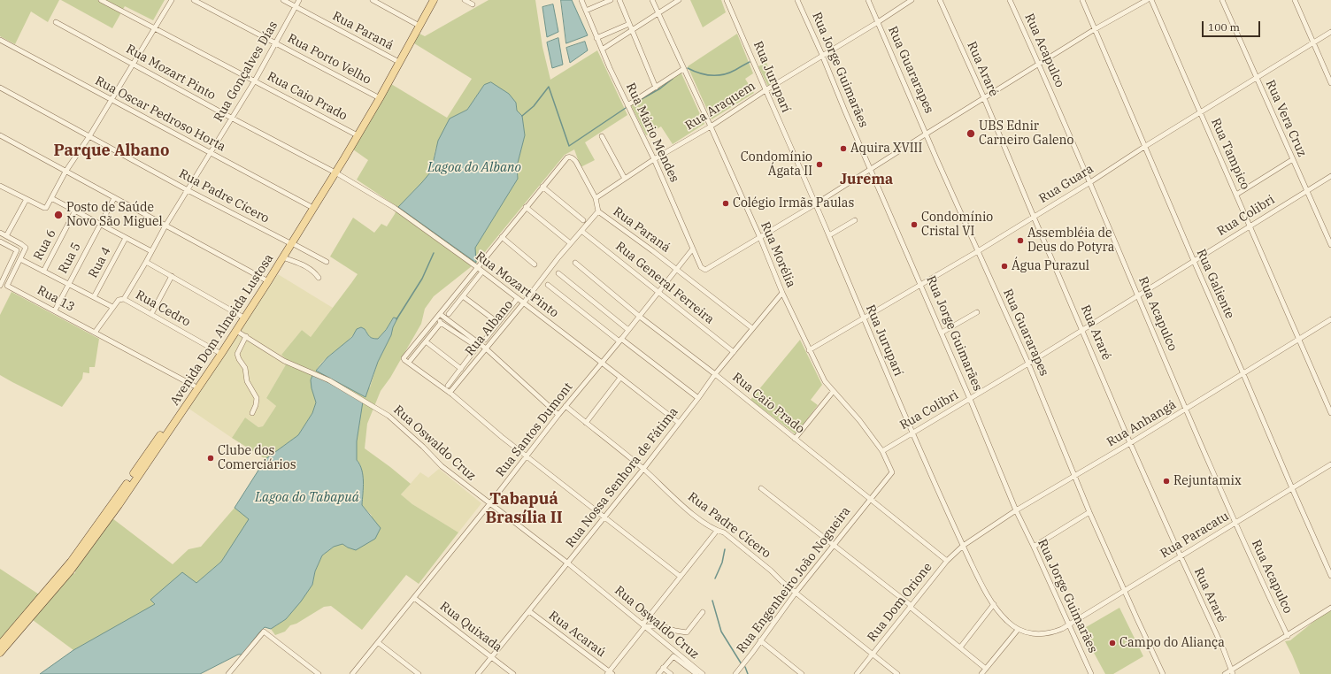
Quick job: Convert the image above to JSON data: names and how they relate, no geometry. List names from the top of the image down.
{
  "streets": {
    "main road": ["Avenida Dom Almeida Lustosa"],
    "street": [
      "Rua Paraná",
      "Rua Acapulco",
      "Rua Porto Velho",
      "Rua Araré",
      "Rua Jorge Guimarães",
      "Rua Guararapes",
      "Rua Gonçalves Días",
      "Rua Mozart Pinto",
      "Rua Juruparí",
      "Rua Caio Prado",
      "Rua Araquem",
      "Rua Oscar Pedroso Horta",
      "Rua Vera Cruz",
      "Rua Mário Mendes",
      "Rua Tampico",
      "Rua Guara",
      "Rua Padre Cícero",
      "Rua Colibri",
      "Rua 6",
      "Rua Morélia",
      "Rua 5",
      "Rua 4",
      "Rua General Ferreira",
      "Rua Galiente",
      "Rua 13",
      "Rua Cedro",
      "Rua Albano",
      "Rua Anhangá",
      "Rua Santos Dumont",
      "Rua Oswaldo Cruz",
      "Rua Nossa Senhora de Fátima",
      "Rua Paracatu",
      "Rua Engenheiro João Nogueira",
      "Rua Dom Orione",
      "Rua Quixada",
      "Rua Acaraú"
    ]
  },
  "crossings": [
    ["Rua Paraná", "Rua Gonçalves Días"],
    ["Rua Paraná", "Rua Mozart Pinto"],
    ["Rua Paraná", "Rua Araquem"],
    ["Rua Paraná", "Rua Albano"],
    ["Rua Paraná", "Avenida Dom Almeida Lustosa"],
    ["Rua Paraná", "Rua Santos Dumont"],
    ["Rua Paraná", "Rua Nossa Senhora de Fátima"],
    ["Rua Acapulco", "Rua Guara"],
    ["Rua Acapulco", "Rua Colibri"],
    ["Rua Acapulco", "Rua Anhangá"],
    ["Rua Acapulco", "Rua Paracatu"],
    ["Rua Porto Velho", "Rua Gonçalves Días"],
    ["Rua Porto Velho", "Avenida Dom Almeida Lustosa"],
    ["Rua Araré", "Rua Guara"],
    ["Rua Araré", "Rua Colibri"],
    ["Rua Araré", "Rua Anhangá"],
    ["Rua Araré", "Rua Paracatu"],
    ["Rua Jorge Guimarães", "Rua Juruparí"],
    ["Rua Jorge Guimarães", "Rua Araquem"],
    ["Rua Jorge Guimarães", "Rua Guara"],
    ["Rua Jorge Guimarães", "Rua Colibri"],
    ["Rua Jorge Guimarães", "Rua Anhangá"],
    ["Rua Jorge Guimarães", "Rua Paracatu"],
    ["Rua Guararapes", "Rua Araquem"],
    ["Rua Guararapes", "Rua Guara"],
    ["Rua Guararapes", "Rua Colibri"],
    ["Rua Guararapes", "Rua Anhangá"],
    ["Rua Guararapes", "Rua Paracatu"],
    ["Rua Gonçalves Días", "Rua Mozart Pinto"],
    ["Rua Gonçalves Días", "Rua Caio Prado"],
    ["Rua Gonçalves Días", "Rua Oscar Pedroso Horta"],
    ["Rua Gonçalves Días", "Rua Padre Cícero"],
    ["Rua Gonçalves Días", "Rua Cedro"],
    ["Rua Mozart Pinto", "Rua Albano"],
    ["Rua Mozart Pinto", "Avenida Dom Almeida Lustosa"],
    ["Rua Mozart Pinto", "Rua Santos Dumont"],
    ["Rua Mozart Pinto", "Rua Nossa Senhora de Fátima"],
    ["Rua Juruparí", "Rua Araquem"],
    ["Rua Juruparí", "Rua Guara"],
    ["Rua Juruparí", "Rua Colibri"],
    ["Rua Juruparí", "Rua Anhangá"],
    ["Rua Juruparí", "Rua Paracatu"],
    ["Rua Juruparí", "Rua Dom Orione"],
    ["Rua Caio Prado", "Rua Morélia"],
    ["Rua Caio Prado", "Avenida Dom Almeida Lustosa"],
    ["Rua Caio Prado", "Rua Santos Dumont"],
    ["Rua Caio Prado", "Rua Nossa Senhora de Fátima"],
    ["Rua Caio Prado", "Rua Engenheiro João Nogueira"],
    ["Rua Caio Prado", "Rua Dom Orione"],
    ["Rua Araquem", "Rua Mário Mendes"],
    ["Rua Araquem", "Rua Morélia"],
    ["Rua Oscar Pedroso Horta", "Avenida Dom Almeida Lustosa"],
    ["Rua Vera Cruz", "Rua Guara"],
    ["Rua Vera Cruz", "Rua Colibri"],
    ["Rua Mário Mendes", "Rua Morélia"],
    ["Rua Mário Mendes", "Rua Santos Dumont"],
    ["Rua Tampico", "Rua Guara"],
    ["Rua Tampico", "Rua Colibri"],
    ["Rua Tampico", "Rua Anhangá"],
    ["Rua Guara", "Rua Morélia"],
    ["Rua Guara", "Rua Galiente"],
    ["Rua Padre Cícero", "Avenida Dom Almeida Lustosa"],
    ["Rua Padre Cícero", "Rua Santos Dumont"],
    ["Rua Padre Cícero", "Rua Nossa Senhora de Fátima"],
    ["Rua Padre Cícero", "Rua Engenheiro João Nogueira"],
    ["Rua Padre Cícero", "Rua Dom Orione"],
    ["Rua Colibri", "Rua Morélia"],
    ["Rua Colibri", "Rua Galiente"],
    ["Rua Morélia", "Rua Nossa Senhora de Fátima"],
    ["Rua Morélia", "Rua Engenheiro João Nogueira"],
    ["Rua 5", "Rua 13"],
    ["Rua General Ferreira", "Rua Albano"],
    ["Rua General Ferreira", "Rua Santos Dumont"],
    ["Rua General Ferreira", "Rua Nossa Senhora de Fátima"],
    ["Rua Galiente", "Rua Anhangá"],
    ["Rua Galiente", "Rua Paracatu"],
    ["Rua 13", "Avenida Dom Almeida Lustosa"],
    ["Rua Cedro", "Avenida Dom Almeida Lustosa"],
    ["Avenida Dom Almeida Lustosa", "Rua Oswaldo Cruz"],
    ["Rua Anhangá", "Rua Dom Orione"],
    ["Rua Santos Dumont", "Rua Oswaldo Cruz"],
    ["Rua Santos Dumont", "Rua Quixada"],
    ["Rua Oswaldo Cruz", "Rua Nossa Senhora de Fátima"],
    ["Rua Nossa Senhora de Fátima", "Rua Quixada"],
    ["Rua Nossa Senhora de Fátima", "Rua Acaraú"]
  ],
  "districts": ["Parque Albano", "Jurema", "Tabapuá Brasília II"],
  "water": ["Lagoa do Albano", "Lagoa do Tabapuá"],
  "places": [
    "UBS Ednir Carneiro Galeno",
    "Aquira XVIII",
    "Condomínio Ágata II",
    "Colégio Irmãs Paulas",
    "Posto de Saúde Novo São Miguel",
    "Condomínio Cristal VI",
    "Assembléia de Deus do Potyra",
    "Água Purazul",
    "Clube dos Comerciários",
    "Rejuntamix",
    "Campo do Aliança"
  ],
  "scale_bar": "100 m"
}
